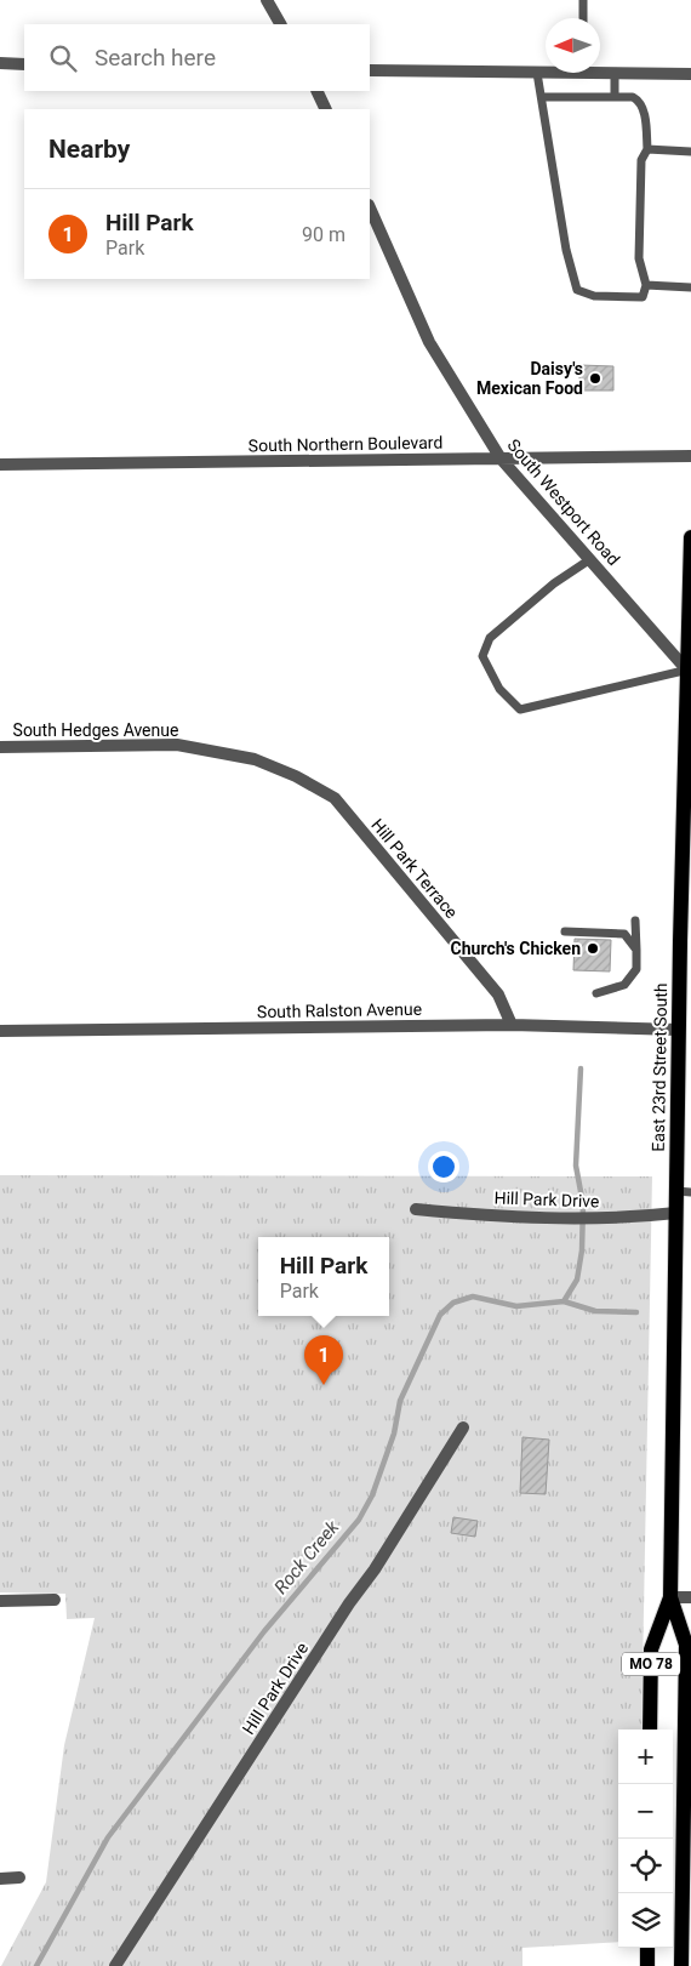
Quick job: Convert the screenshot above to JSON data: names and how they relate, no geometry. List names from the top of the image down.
{
  "streets": {
    "main road": ["East 23rd Street South", "MO 78"],
    "street": [
      "South Northern Boulevard",
      "South Westport Road",
      "South Hedges Avenue",
      "Hill Park Terrace",
      "South Ralston Avenue",
      "Hill Park Drive"
    ]
  },
  "crossings": [
    ["South Northern Boulevard", "South Westport Road"],
    ["South Westport Road", "East 23rd Street South"],
    ["South Hedges Avenue", "Hill Park Terrace"],
    ["Hill Park Terrace", "South Ralston Avenue"],
    ["South Ralston Avenue", "East 23rd Street South"],
    ["East 23rd Street South", "Hill Park Drive"]
  ],
  "water": ["Rock Creek"],
  "places": ["Daisy's Mexican Food", "Church's Chicken"],
  "north": "left",
  "page": {
    "search": "Search here",
    "heading": "Nearby",
    "list": [
      {
        "mark": "1",
        "name": "Hill Park",
        "note": "Park",
        "value": "90 m"
      }
    ],
    "popup": ["Hill Park", "Park"],
    "pins": "1",
    "map_buttons": ["+", "−"]
  }
}
